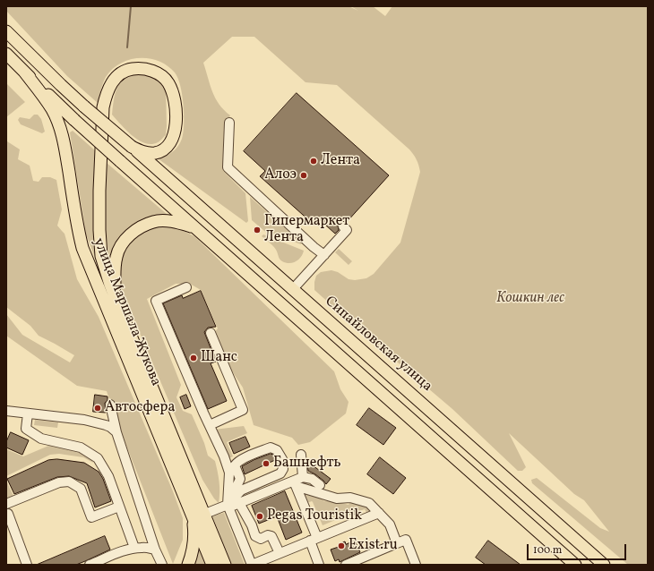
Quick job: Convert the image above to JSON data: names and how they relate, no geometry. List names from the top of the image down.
{
  "streets": {
    "main road": ["улица Маршала Жукова", "Сипайловская улица"]
  },
  "crossings": [
    ["улица Маршала Жукова", "Сипайловская улица"]
  ],
  "parks": ["Кошкин лес"],
  "places": [
    "Лента",
    "Алоэ",
    "Гипермаркет Лента",
    "Шанс",
    "Автосфера",
    "Башнефть",
    "Pegas Touristik",
    "Exist.ru"
  ],
  "scale_bar": "100 m"
}
